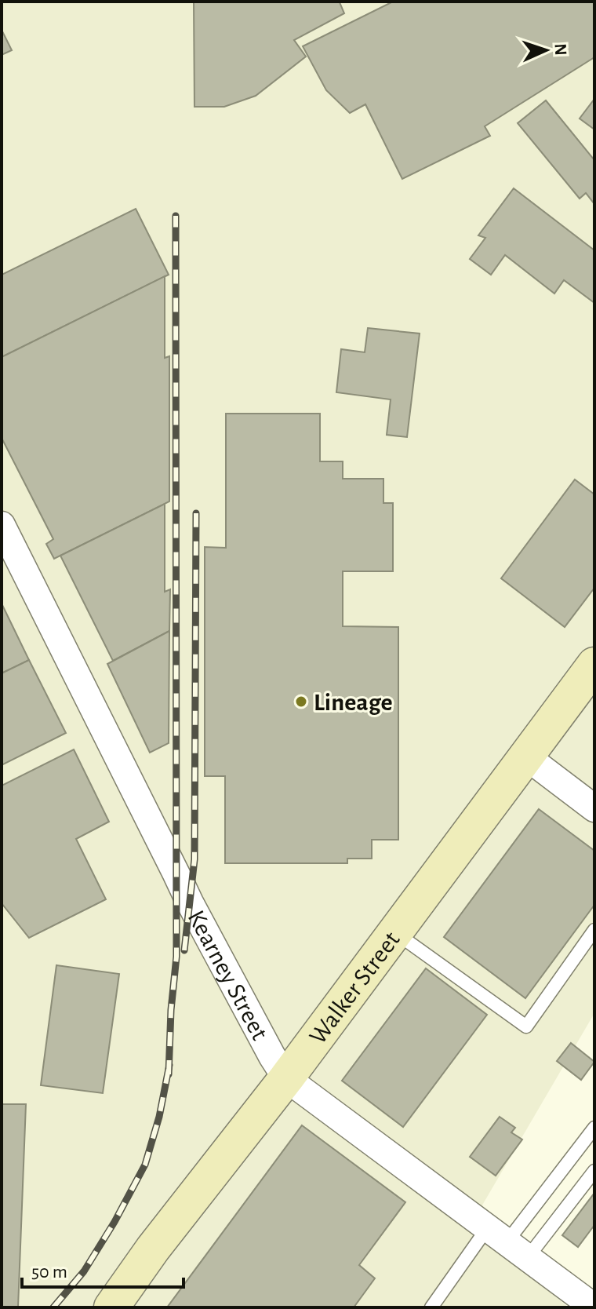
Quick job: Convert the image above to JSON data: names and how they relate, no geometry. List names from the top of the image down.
{
  "streets": {
    "main road": ["Walker Street"],
    "street": ["Kearney Street"]
  },
  "crossings": [
    ["Kearney Street", "Walker Street"]
  ],
  "places": ["Lineage"],
  "scale_bar": "50 m",
  "north": "right"
}
